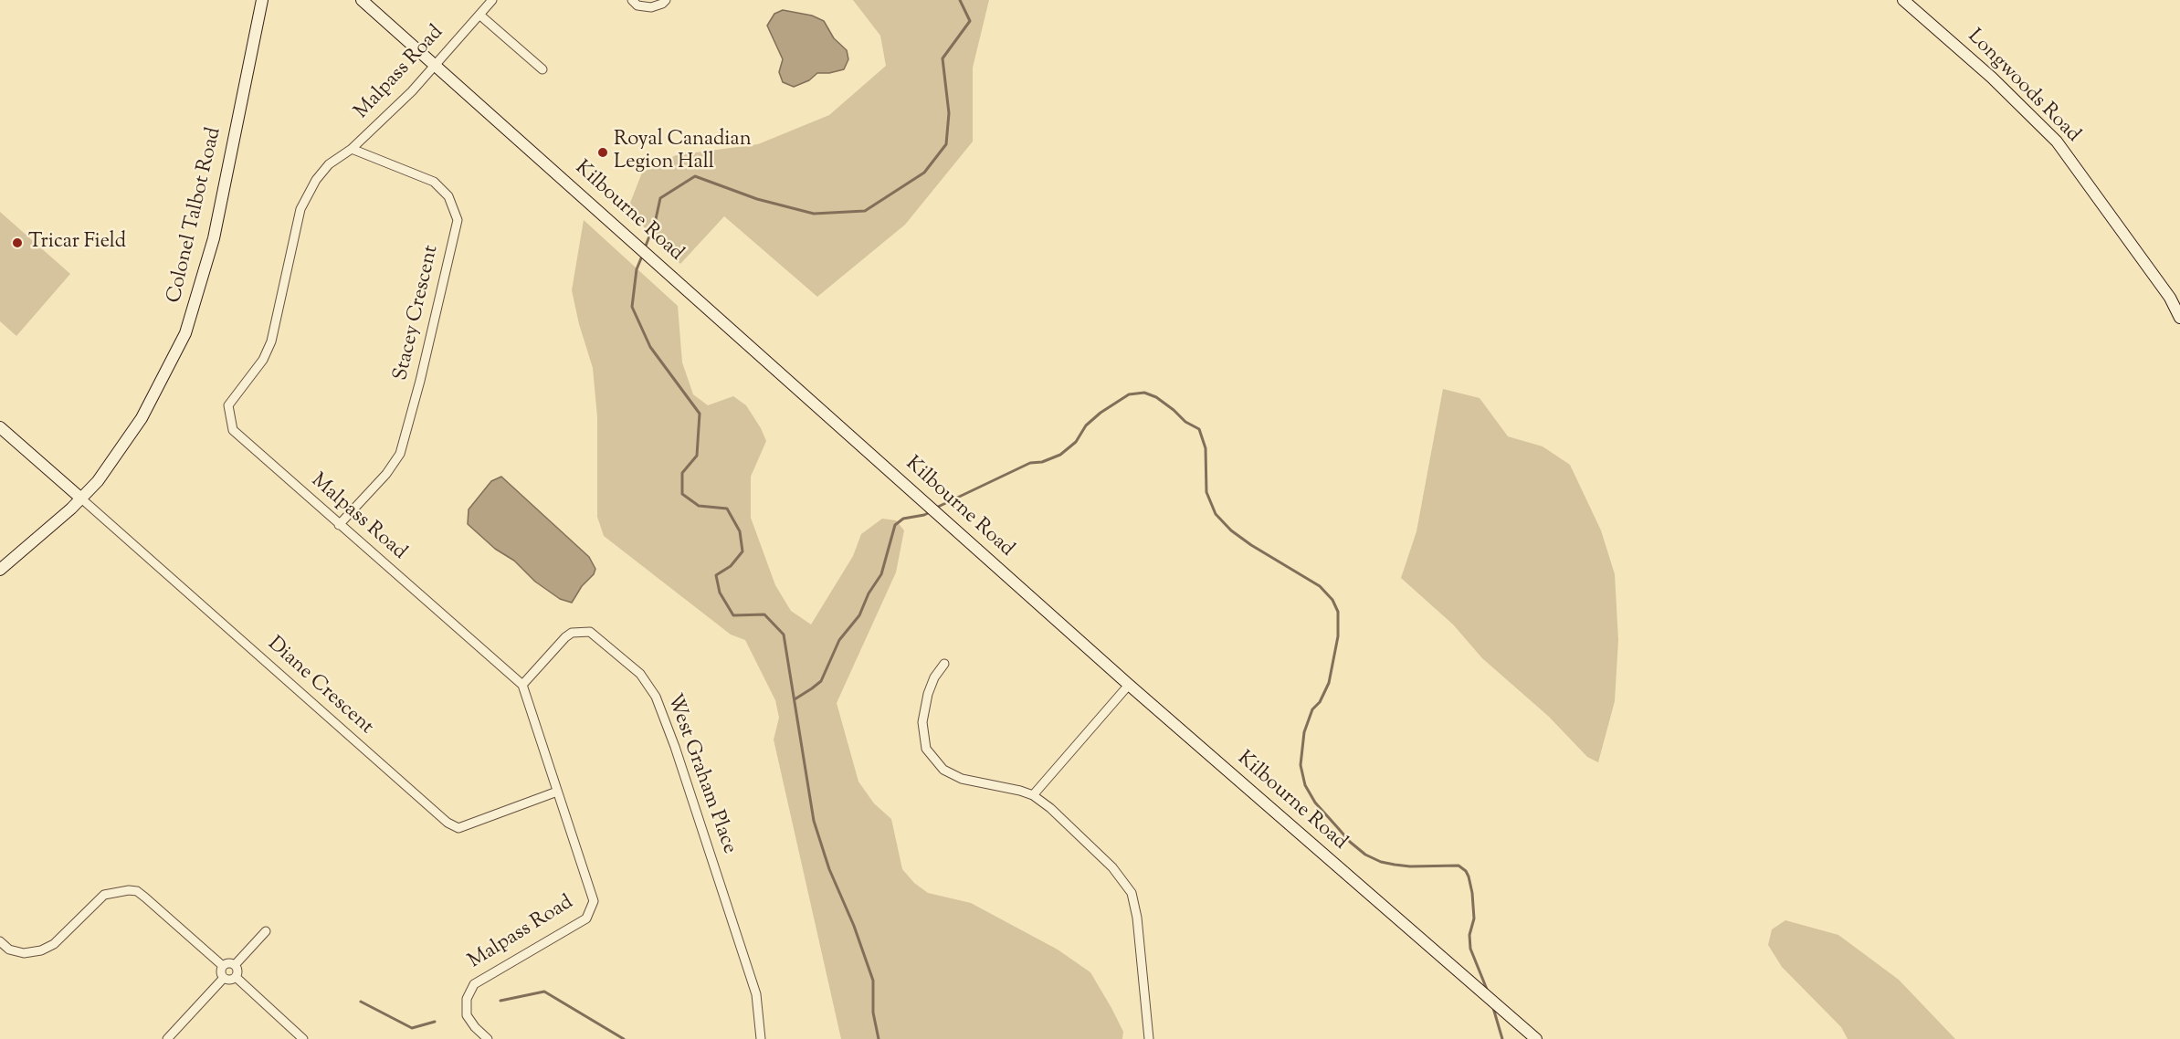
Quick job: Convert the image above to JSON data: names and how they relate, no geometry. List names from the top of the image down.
{
  "streets": {
    "street": [
      "Malpass Road",
      "Longwoods Road",
      "Kilbourne Road",
      "Colonel Talbot Road",
      "Stacey Crescent",
      "Diane Crescent",
      "West Graham Place"
    ]
  },
  "crossings": [
    ["Malpass Road", "Kilbourne Road"],
    ["Malpass Road", "Stacey Crescent"],
    ["Malpass Road", "Diane Crescent"],
    ["Malpass Road", "West Graham Place"],
    ["Colonel Talbot Road", "Diane Crescent"]
  ],
  "places": ["Royal Canadian Legion Hall", "Tricar Field"]
}
